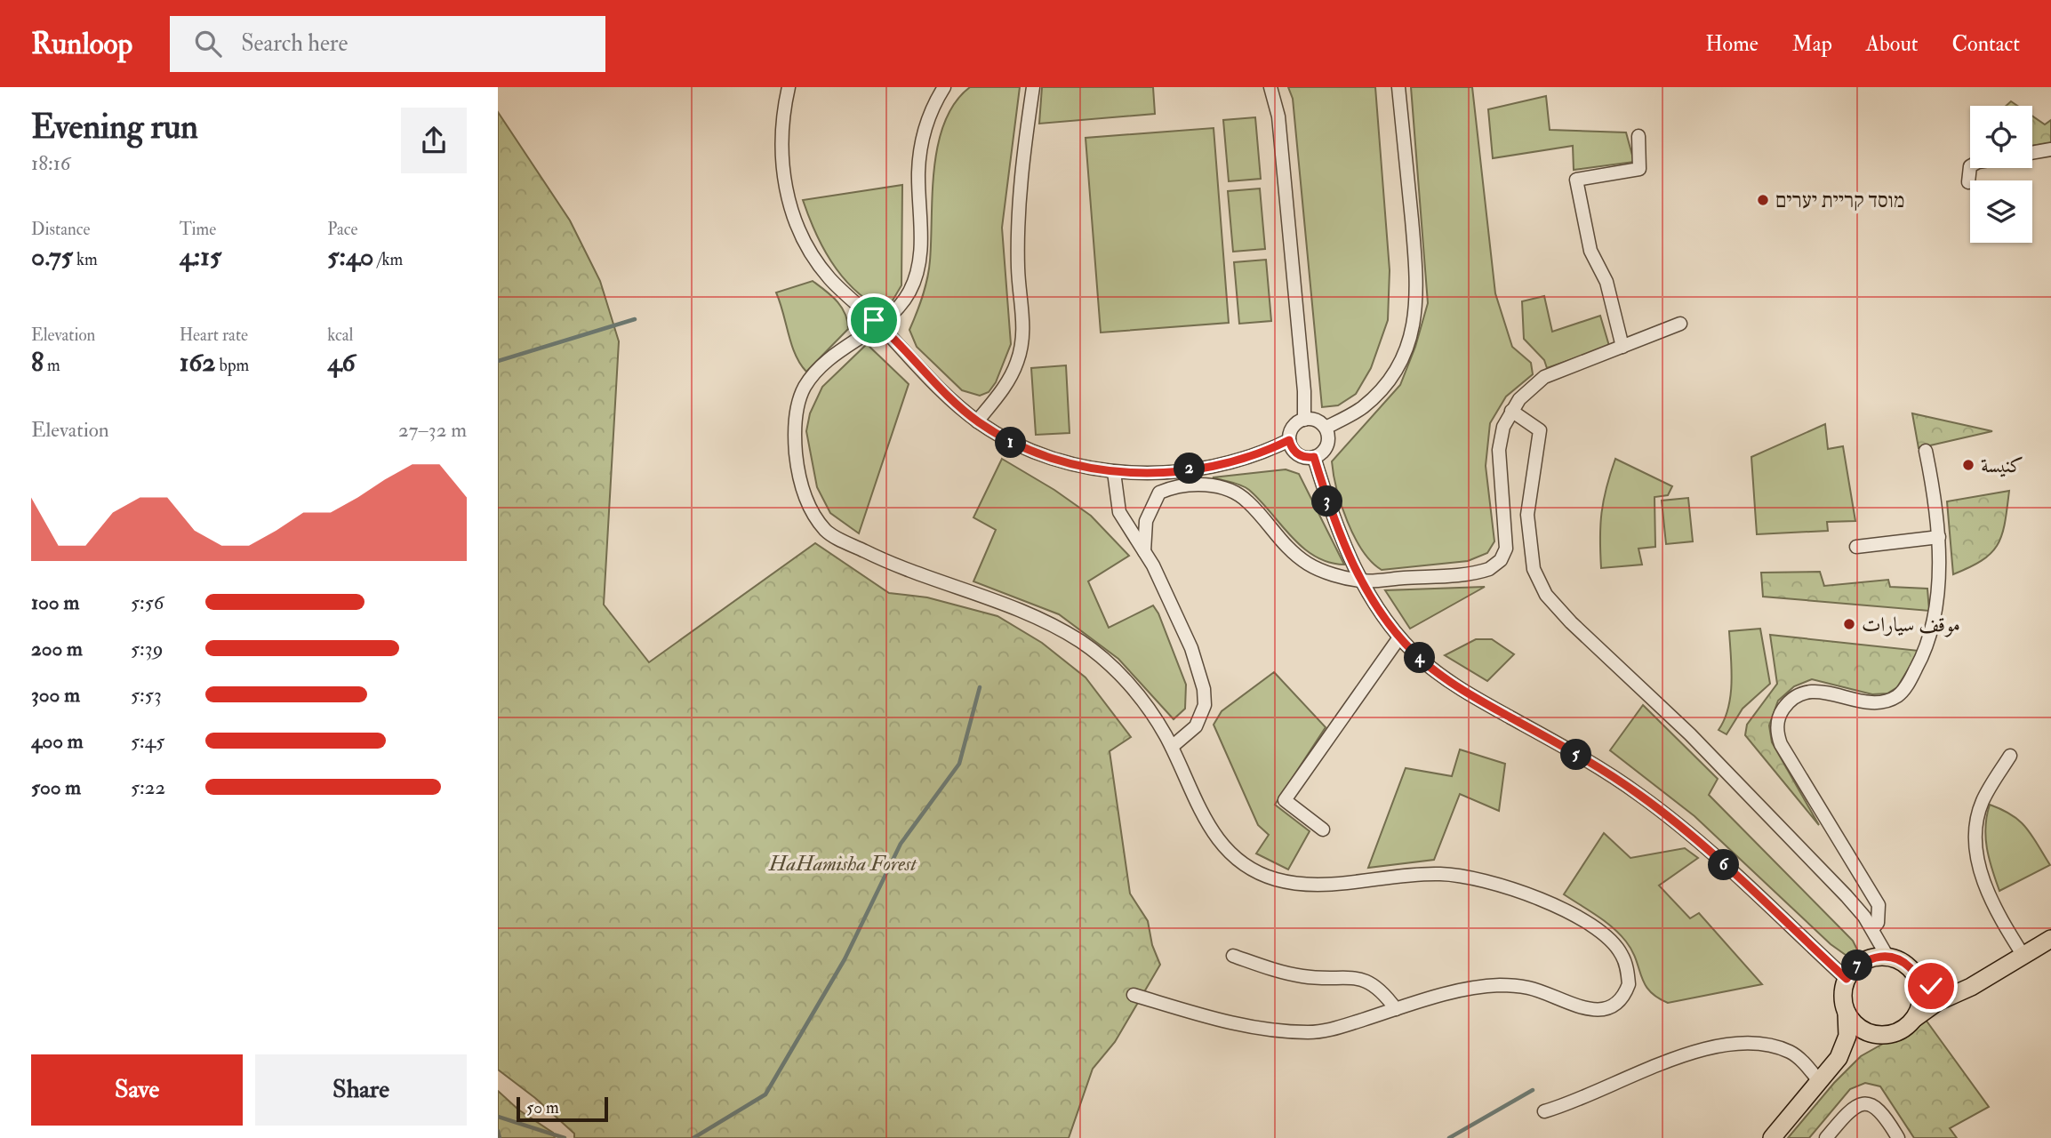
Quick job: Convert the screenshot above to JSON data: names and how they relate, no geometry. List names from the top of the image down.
{
  "parks": ["HaHamisha Forest"],
  "places": ["מוסד קריית יערים", "كنيسة", "موقف سيارات"],
  "scale_bar": "50 m",
  "page": {
    "header": "Runloop",
    "search": "Search here",
    "nav": [
      "Home",
      "Map",
      "About",
      "Contact"
    ],
    "heading": ["Evening run", "18:16"],
    "stats": [
      ["Distance", "0.75 km"],
      ["Time", "4:15"],
      ["Pace", "5:40 /km"],
      ["Elevation", "8 m"],
      ["Heart rate", "162 bpm"],
      ["kcal", "46"]
    ],
    "chart": ["Elevation", "27–32 m"],
    "pins": [
      "1",
      "2",
      "3",
      "4",
      "5",
      "6",
      "7"
    ],
    "list": [
      {
        "name": "100 m",
        "note": "5:56"
      },
      {
        "name": "200 m",
        "note": "5:39"
      },
      {
        "name": "300 m",
        "note": "5:53"
      },
      {
        "name": "400 m",
        "note": "5:45"
      },
      {
        "name": "500 m",
        "note": "5:22"
      }
    ],
    "buttons": ["Save", "Share"],
    "scale": "50 m"
  }
}
